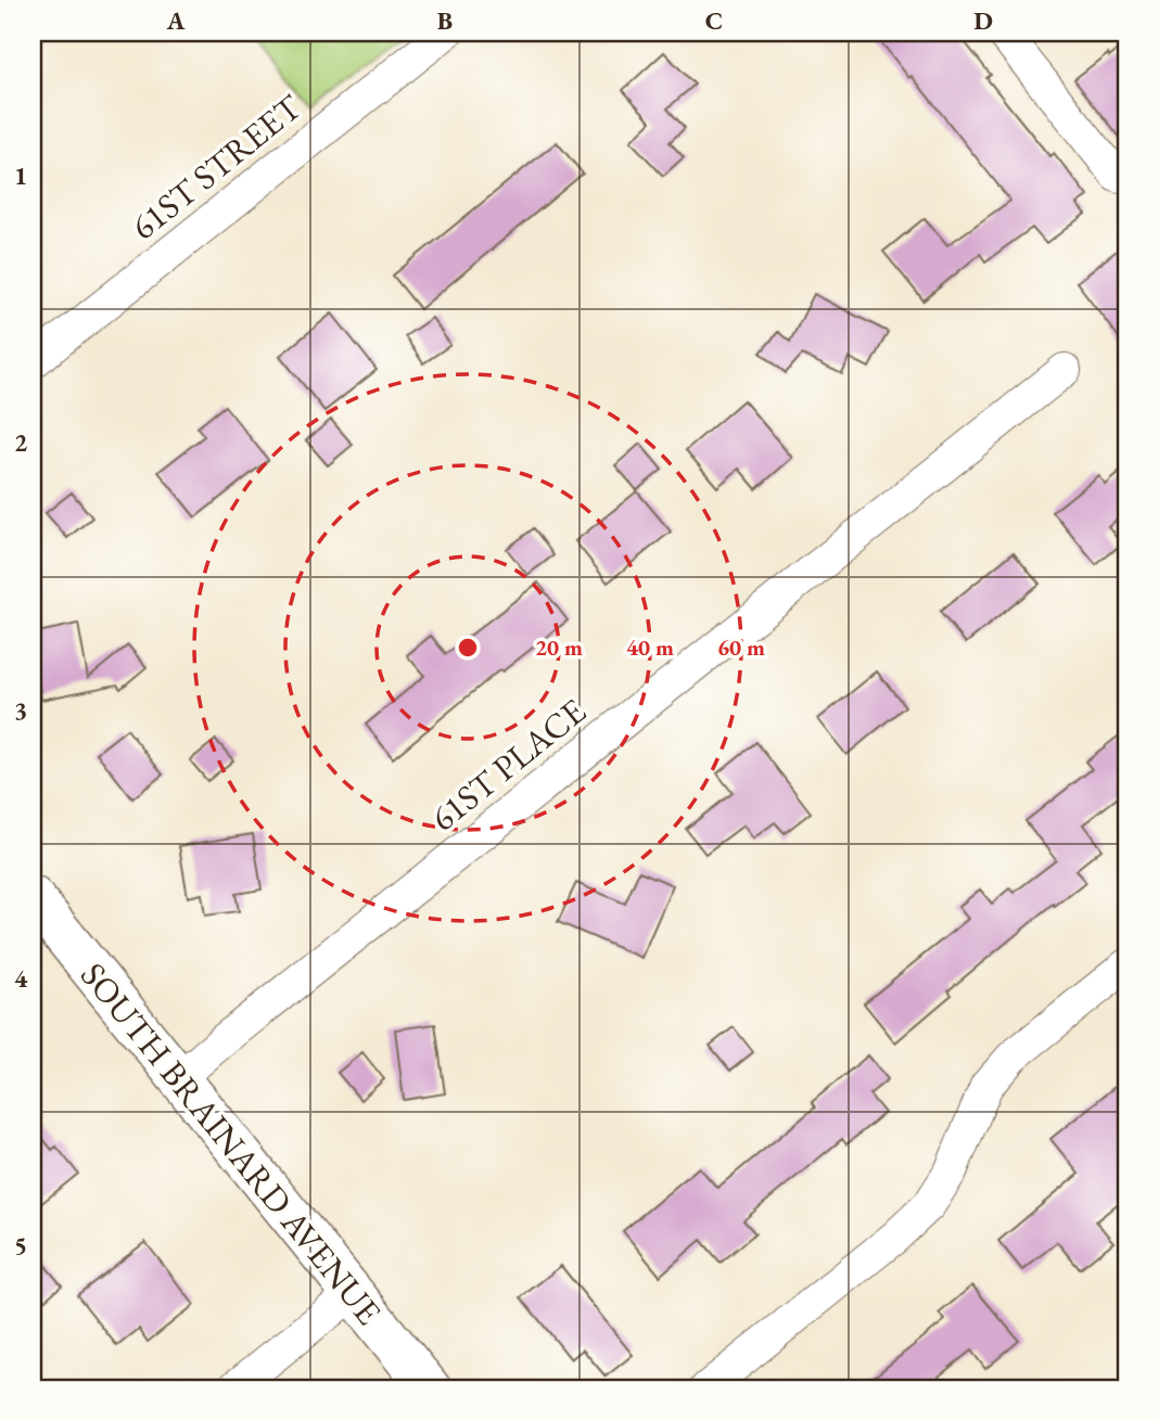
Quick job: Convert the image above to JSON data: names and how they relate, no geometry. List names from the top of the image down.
{
  "streets": {
    "street": ["61ST STREET", "61ST PLACE", "SOUTH BRAINARD AVENUE"]
  },
  "crossings": [
    ["61ST PLACE", "SOUTH BRAINARD AVENUE"]
  ],
  "grid": {
    "columns": [
      "A",
      "B",
      "C",
      "D"
    ],
    "rows": [
      "1",
      "2",
      "3",
      "4",
      "5"
    ]
  },
  "rings": ["20 m", "40 m", "60 m"]
}
